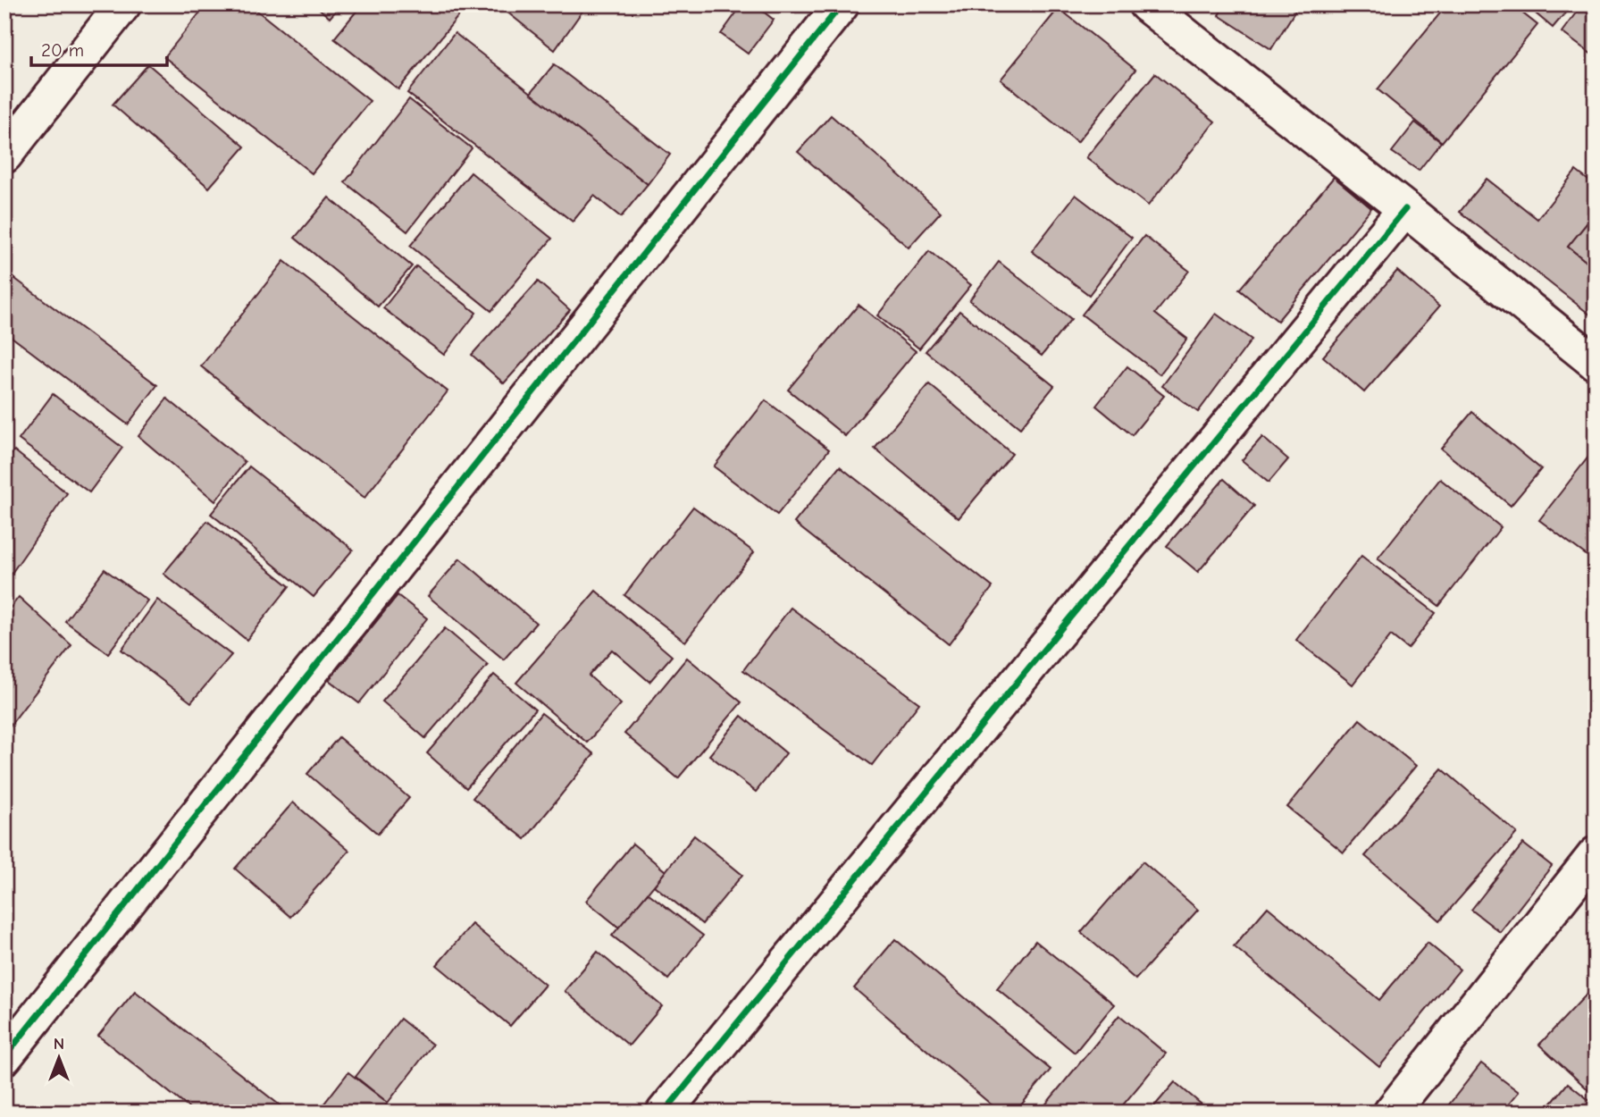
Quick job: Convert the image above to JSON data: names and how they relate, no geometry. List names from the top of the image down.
{
  "scale_bar": "20 m",
  "north": "top"
}
